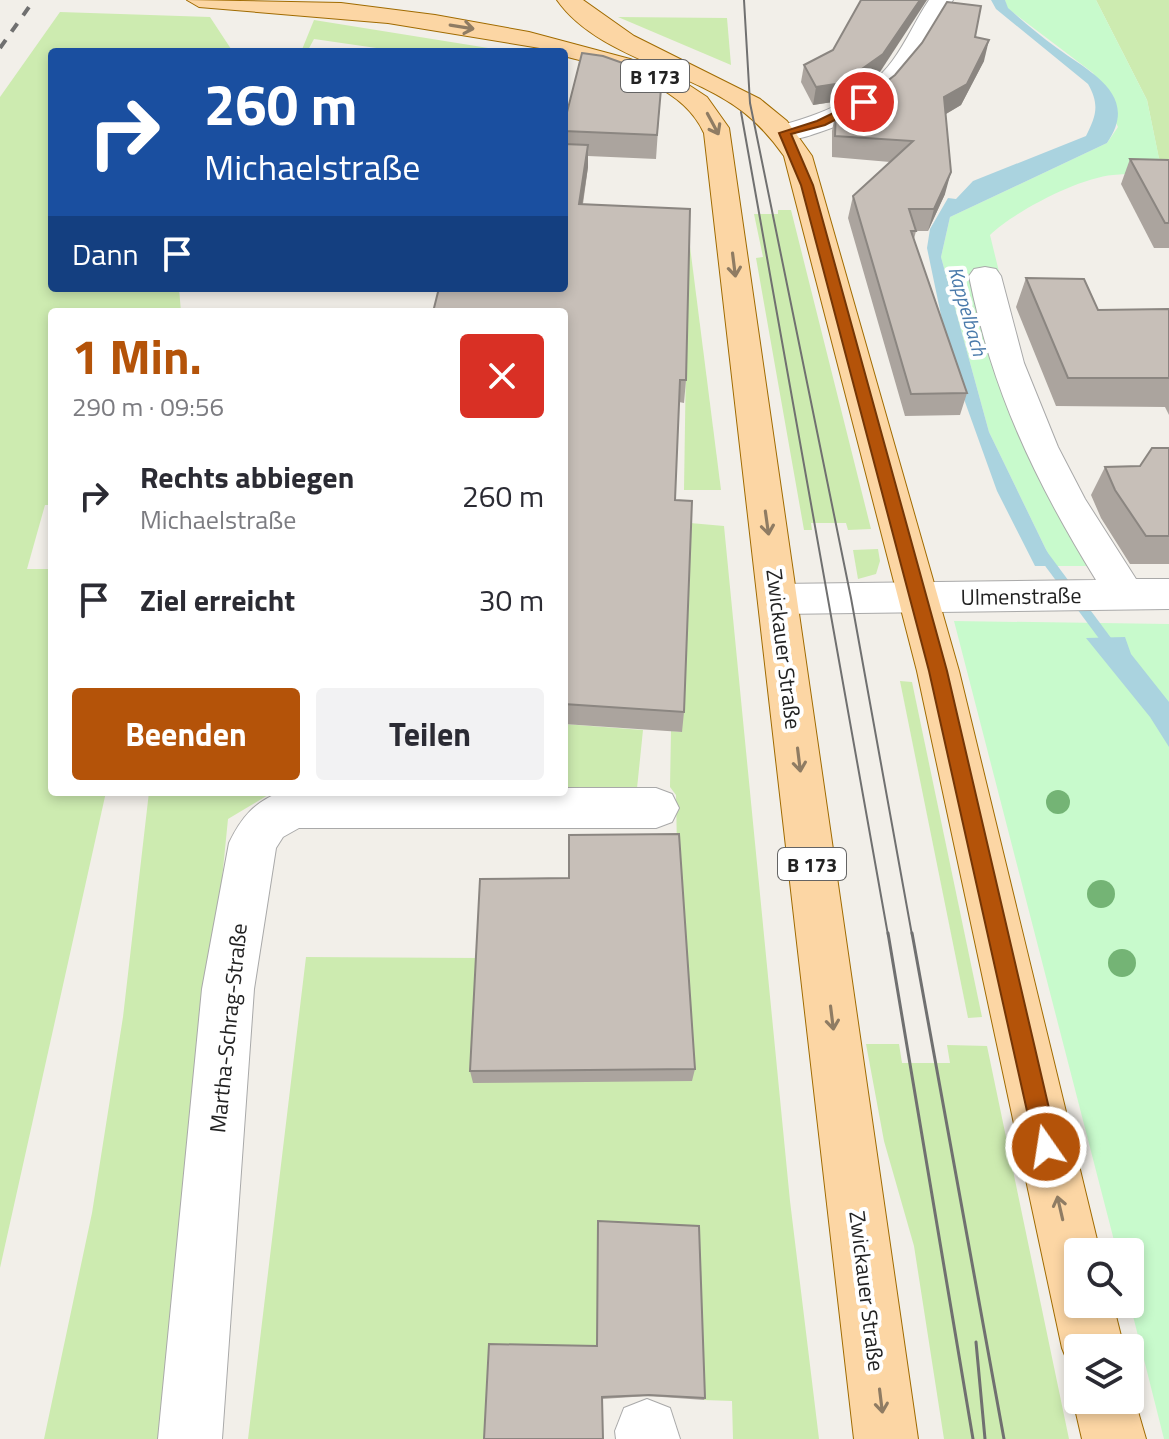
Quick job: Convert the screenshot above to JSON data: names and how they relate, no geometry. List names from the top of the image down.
{
  "streets": {
    "main road": ["B 173", "Zwickauer Straße"],
    "street": ["Ulmenstraße", "Martha-Schrag-Straße"]
  },
  "crossings": [
    ["B 173", "Ulmenstraße"],
    ["B 173", "Zwickauer Straße"],
    ["Ulmenstraße", "Zwickauer Straße"]
  ],
  "water": ["Kappelbach"],
  "page": {
    "turn": ["260 m", "Michaelstraße"],
    "then": "Dann",
    "heading": ["1 Min.", "290 m · 09:56"],
    "list": [
      {
        "name": "Rechts abbiegen",
        "note": "Michaelstraße",
        "value": "260 m"
      },
      {
        "name": "Ziel erreicht",
        "value": "30 m"
      }
    ],
    "buttons": ["Beenden", "Teilen"]
  }
}
